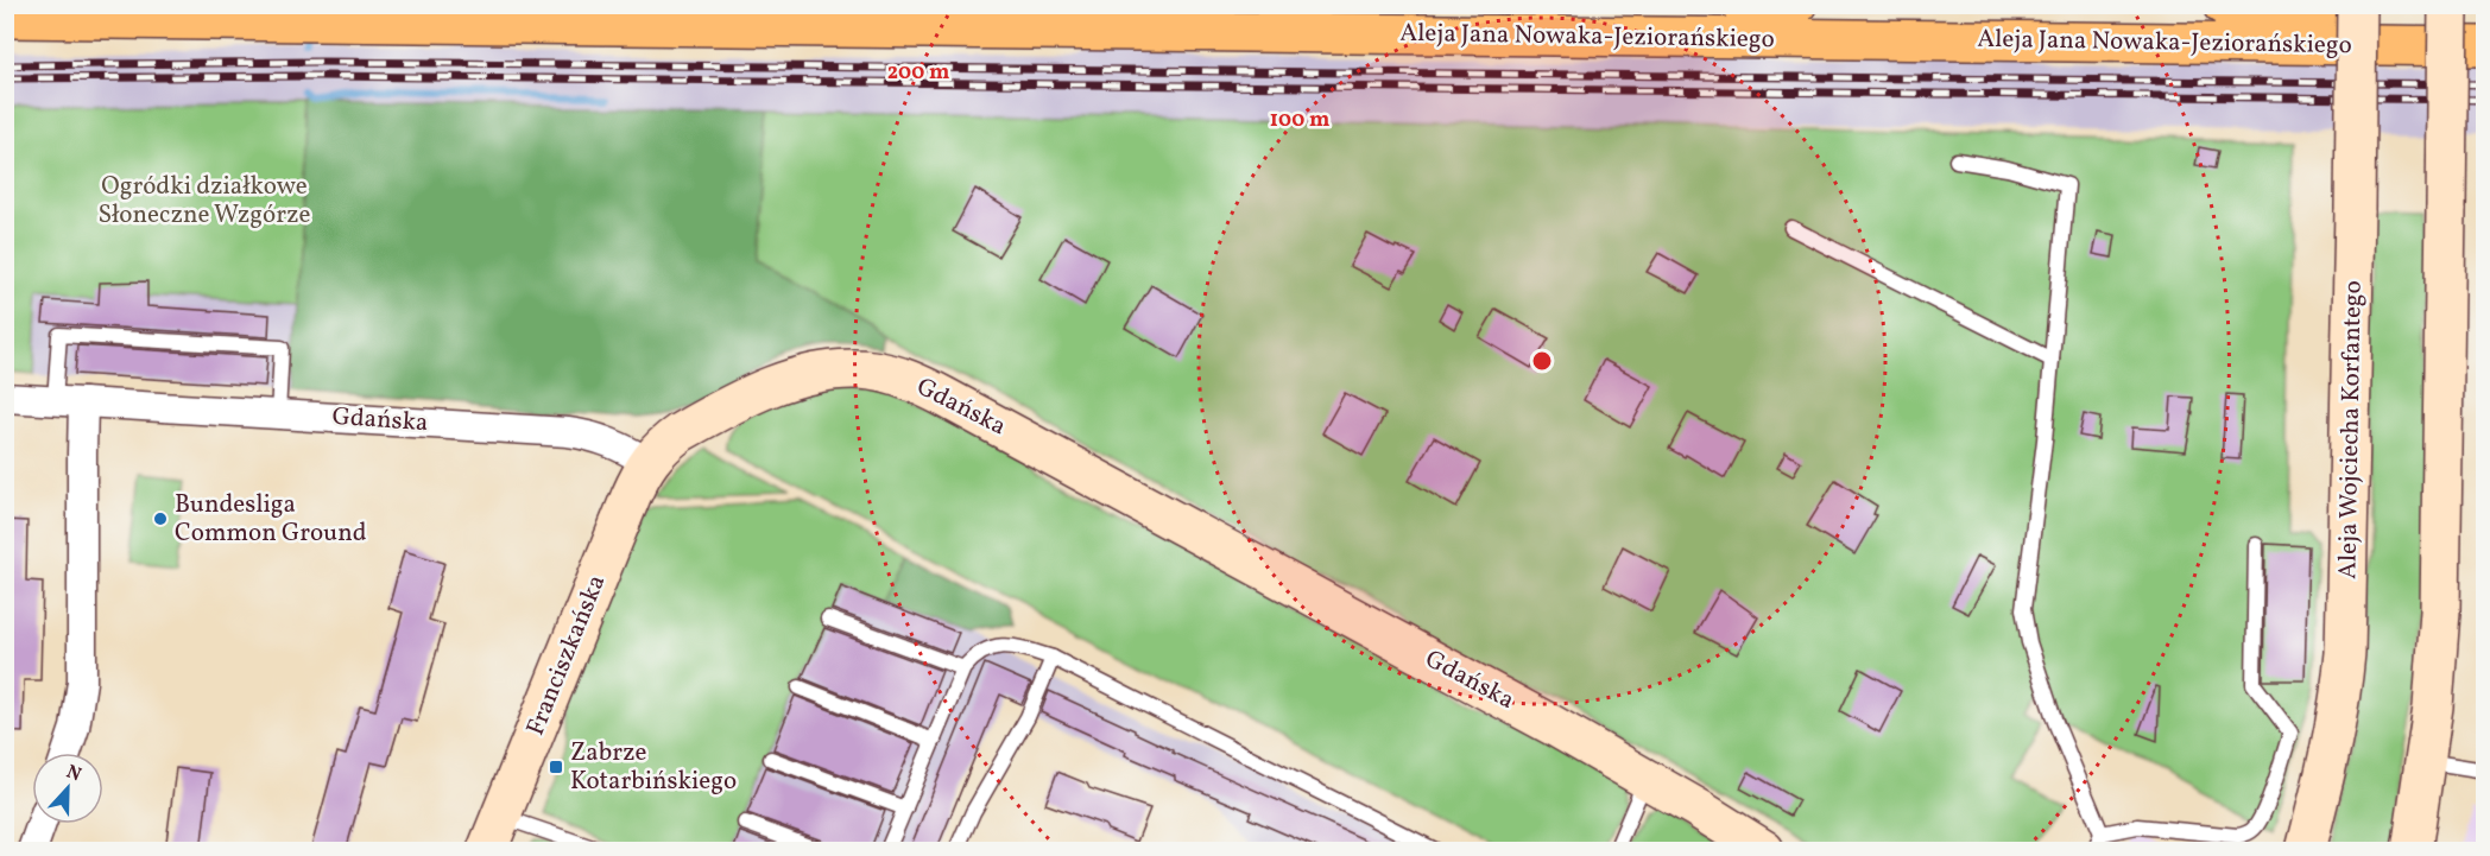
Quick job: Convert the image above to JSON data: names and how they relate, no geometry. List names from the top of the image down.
{
  "streets": {
    "main road": [
      "Aleja Jana Nowaka-Jeziorańskiego",
      "Gdańska",
      "Aleja Wojciecha Korfantego",
      "Franciszkańska"
    ]
  },
  "crossings": [
    ["Aleja Jana Nowaka-Jeziorańskiego", "Aleja Wojciecha Korfantego"],
    ["Gdańska", "Franciszkańska"]
  ],
  "parks": ["Ogródki działkowe Słoneczne Wzgórze"],
  "places": {
    "other": ["Bundesliga Common Ground"],
    "transit": ["Zabrze Kotarbińskiego"]
  },
  "north": "top",
  "rings": ["200 m", "100 m"]
}
